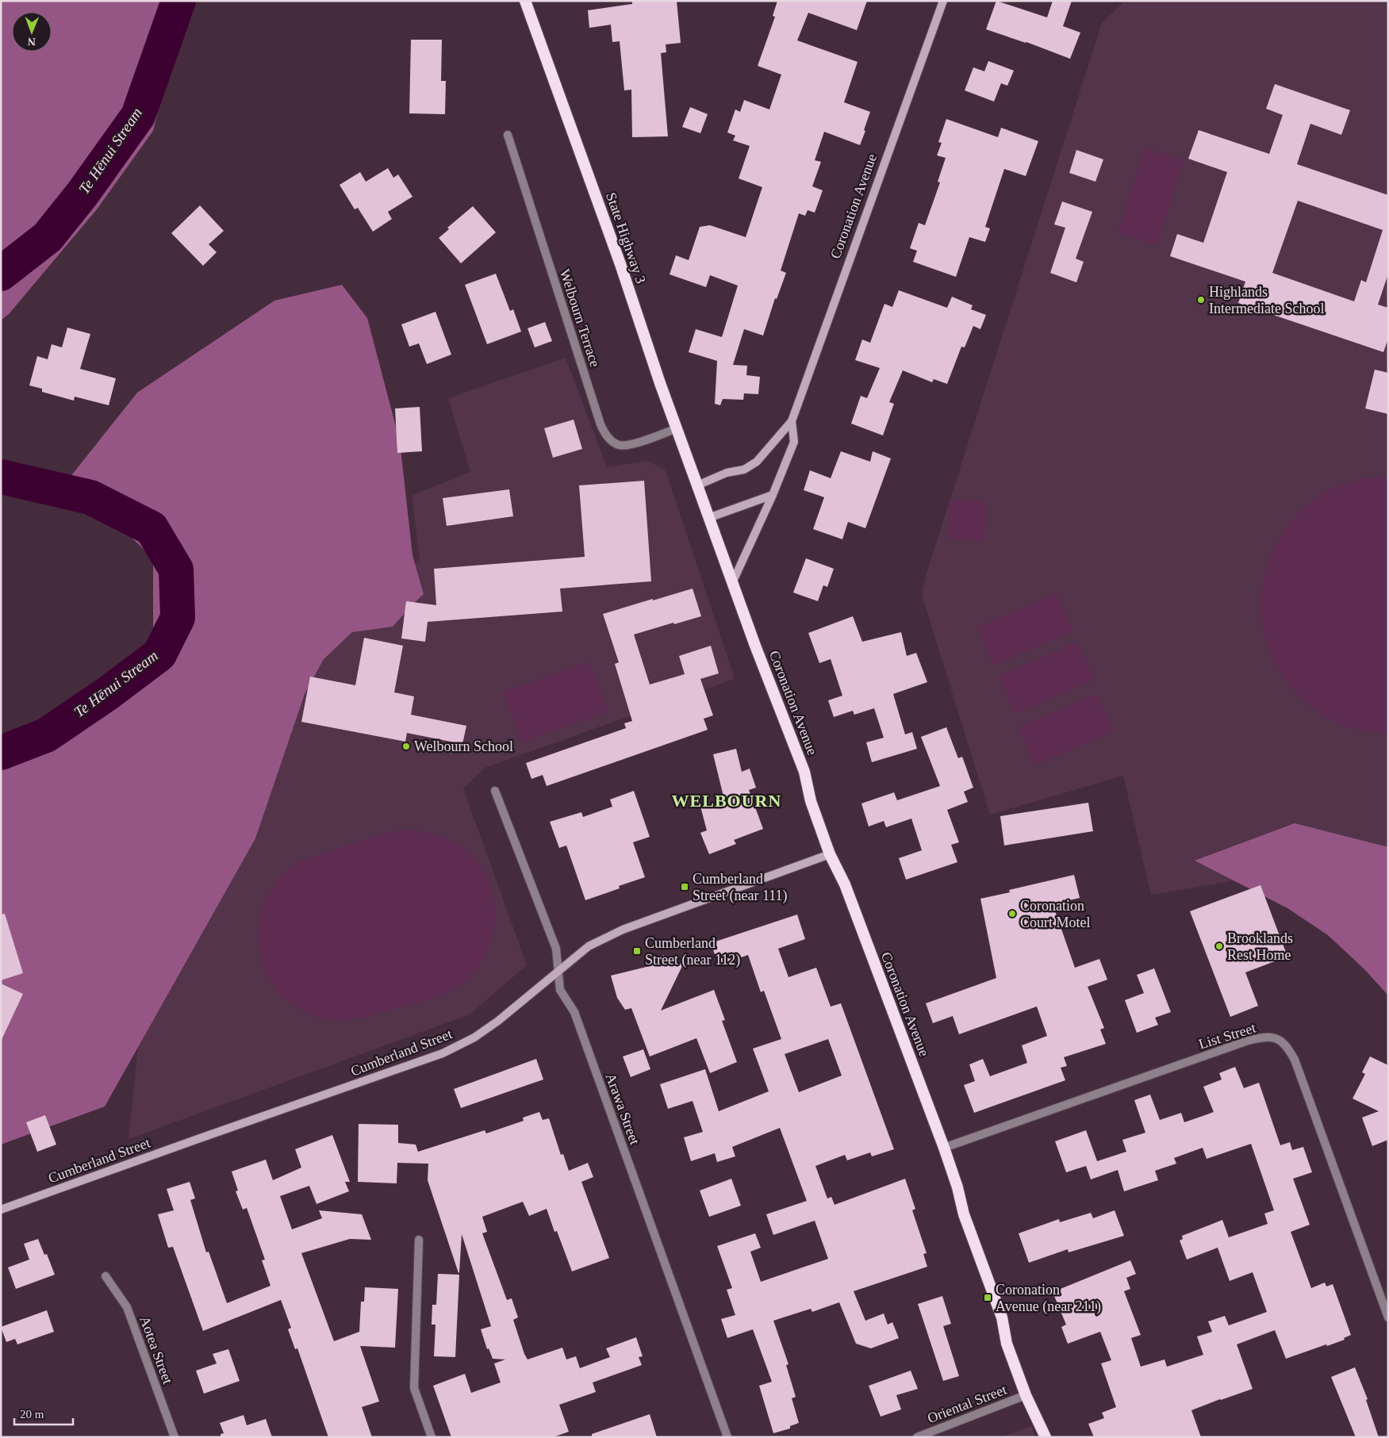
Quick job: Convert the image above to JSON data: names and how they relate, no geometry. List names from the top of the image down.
{
  "streets": {
    "highway": ["Coronation Avenue", "State Highway 3"],
    "main road": ["Cumberland Street"],
    "street": [
      "Welbourn Terrace",
      "List Street",
      "Arawa Street",
      "Aotea Street",
      "Oriental Street"
    ]
  },
  "crossings": [
    ["Coronation Avenue", "State Highway 3"],
    ["Coronation Avenue", "List Street"],
    ["Coronation Avenue", "Cumberland Street"],
    ["Coronation Avenue", "Oriental Street"],
    ["State Highway 3", "Welbourn Terrace"],
    ["Cumberland Street", "Arawa Street"]
  ],
  "districts": ["WELBOURN"],
  "water": ["Te Hēnui Stream"],
  "places": {
    "other": [
      "Highlands Intermediate School",
      "Welbourn School",
      "Coronation Court Motel",
      "Brooklands Rest Home"
    ],
    "transit": ["Cumberland Street (near 111)", "Cumberland Street (near 112)", "Coronation Avenue (near 211)"]
  },
  "scale_bar": "20 m",
  "north": "bottom"
}
